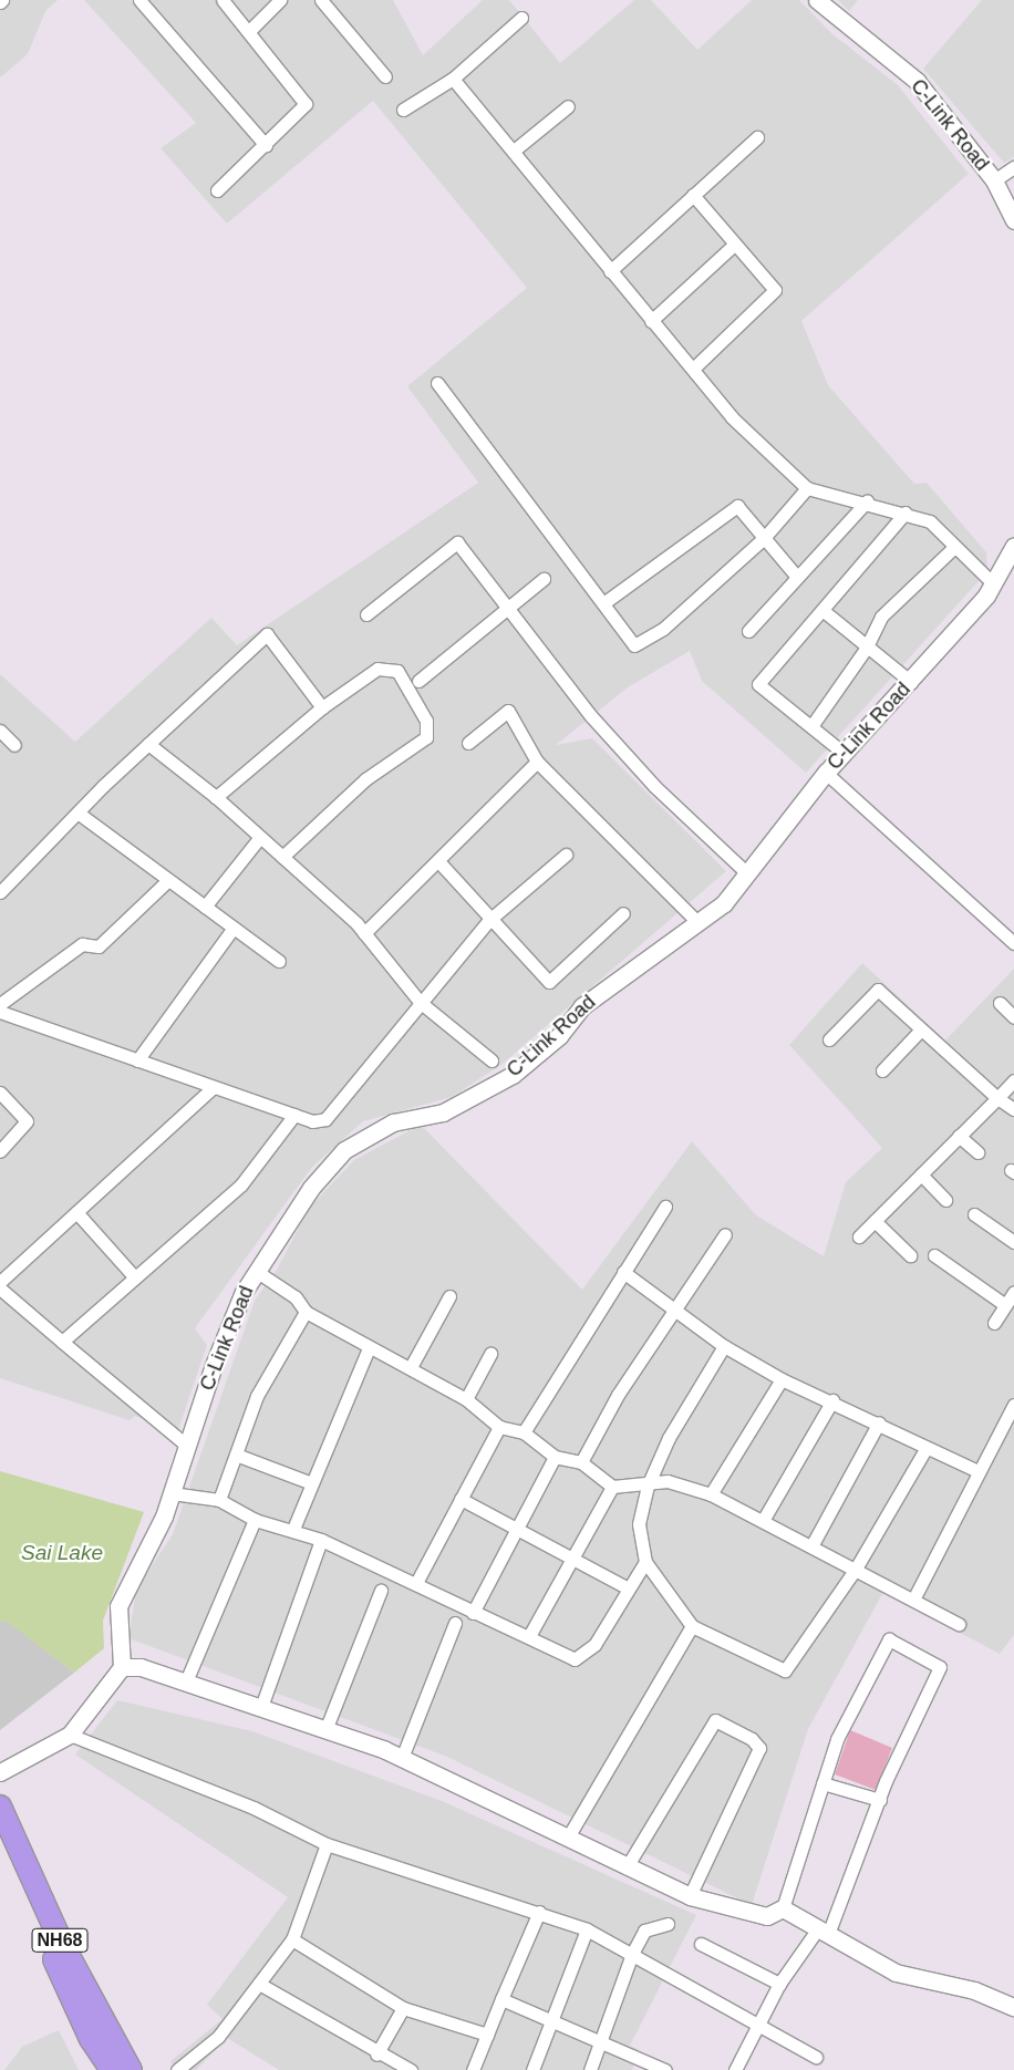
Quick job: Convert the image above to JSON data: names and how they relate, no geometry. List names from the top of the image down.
{
  "streets": {
    "highway": ["NH68"],
    "street": ["C-Link Road"]
  },
  "water": ["Sai Lake"]
}
